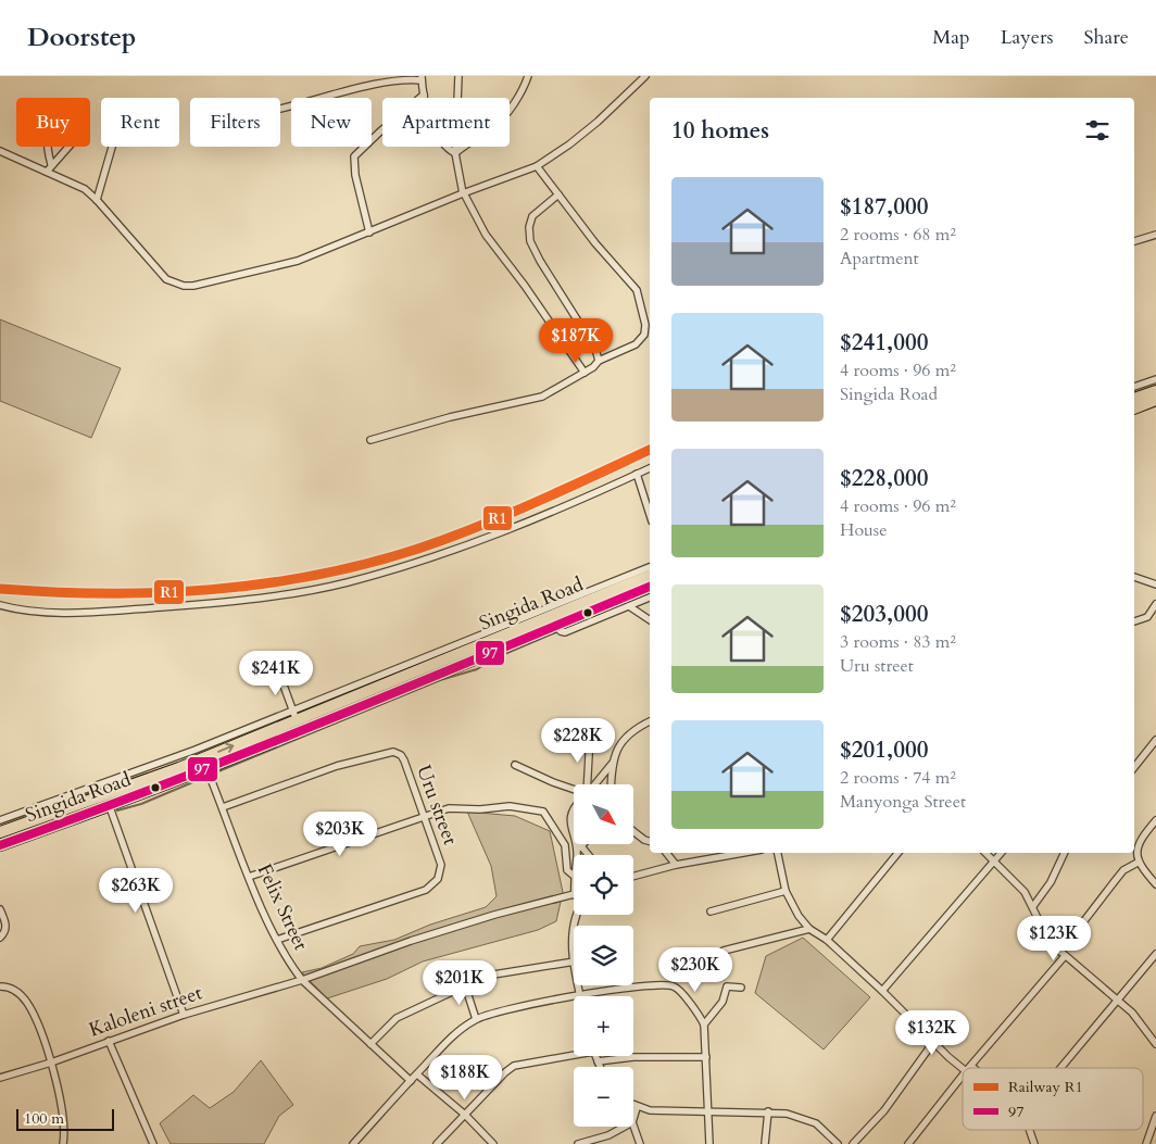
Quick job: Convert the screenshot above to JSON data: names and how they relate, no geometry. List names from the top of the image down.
{
  "streets": {
    "highway": ["Singida Road"],
    "street": ["Uru street", "Felix Street", "Kaloleni street"]
  },
  "crossings": [
    ["Singida Road", "Felix Street"],
    ["Uru street", "Felix Street"],
    ["Felix Street", "Kaloleni street"]
  ],
  "lines": ["rail line R1", "transit line 97"],
  "legend": ["Railway R1", "97"],
  "scale_bar": "100 m",
  "north": "bottom right",
  "page": {
    "header": "Doorstep",
    "nav": ["Map", "Layers", "Share"],
    "chip": [
      "Buy",
      "Rent",
      "Filters",
      "New",
      "Apartment"
    ],
    "heading": "10 homes",
    "list": [
      {
        "name": "$187,000",
        "note": "2 rooms · 68 m² · Apartment"
      },
      {
        "name": "$241,000",
        "note": "4 rooms · 96 m² · Singida Road"
      },
      {
        "name": "$228,000",
        "note": "4 rooms · 96 m² · House"
      },
      {
        "name": "$203,000",
        "note": "3 rooms · 83 m² · Uru street"
      },
      {
        "name": "$201,000",
        "note": "2 rooms · 74 m² · Manyonga Street"
      }
    ],
    "price": [
      "$187K",
      "$241K",
      "$228K",
      "$203K",
      "$263K",
      "$123K",
      "$230K",
      "$201K",
      "$132K",
      "$188K"
    ],
    "map_buttons": ["+", "−"],
    "scale": "100 m"
  }
}
